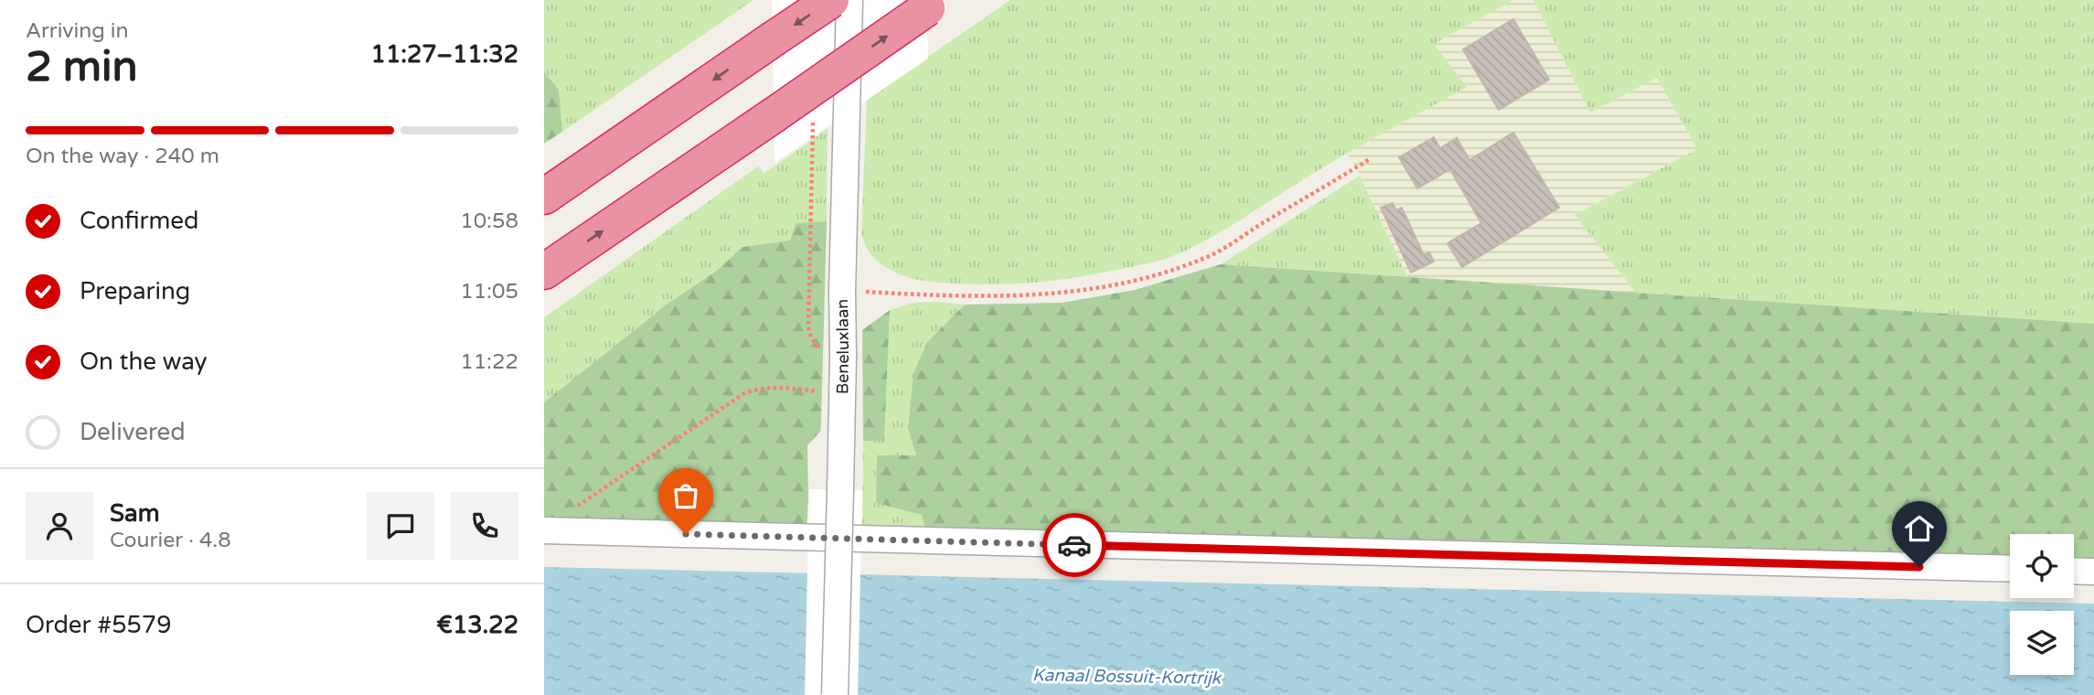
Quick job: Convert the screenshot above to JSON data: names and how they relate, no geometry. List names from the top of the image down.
{
  "streets": {
    "street": ["Beneluxlaan"]
  },
  "water": ["Kanaal Bossuit-Kortrijk"],
  "page": {
    "heading": ["2 min", "Arriving in", "11:27–11:32"],
    "panel": [
      "Sam",
      "Courier · 4.8",
      "Order #5579",
      "€13.22"
    ],
    "bar": "On the way · 240 m",
    "list": [
      ["Confirmed", "10:58"],
      ["Preparing", "11:05"],
      ["On the way", "11:22"],
      "Delivered"
    ]
  }
}
